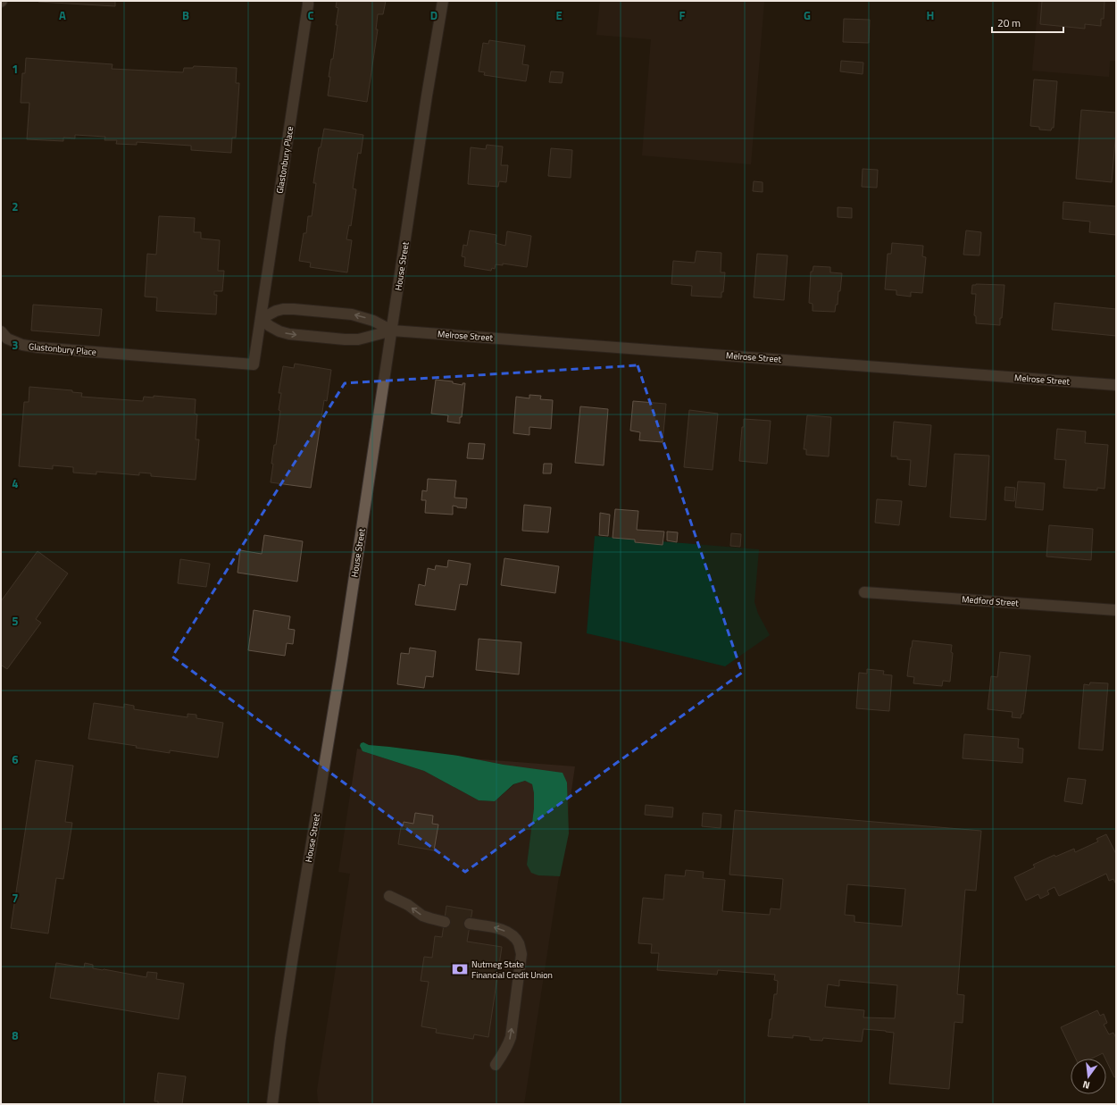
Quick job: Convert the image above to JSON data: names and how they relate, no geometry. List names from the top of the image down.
{
  "streets": {
    "street": [
      "Glastonbury Place",
      "House Street",
      "Melrose Street",
      "Medford Street"
    ]
  },
  "crossings": [
    ["House Street", "Melrose Street"]
  ],
  "places": {
    "bank": ["Nutmeg State Financial Credit Union"]
  },
  "scale_bar": "20 m",
  "north": "bottom",
  "grid": {
    "columns": [
      "A",
      "B",
      "C",
      "D",
      "E",
      "F",
      "G",
      "H"
    ],
    "rows": [
      "1",
      "2",
      "3",
      "4",
      "5",
      "6",
      "7",
      "8"
    ]
  }
}
